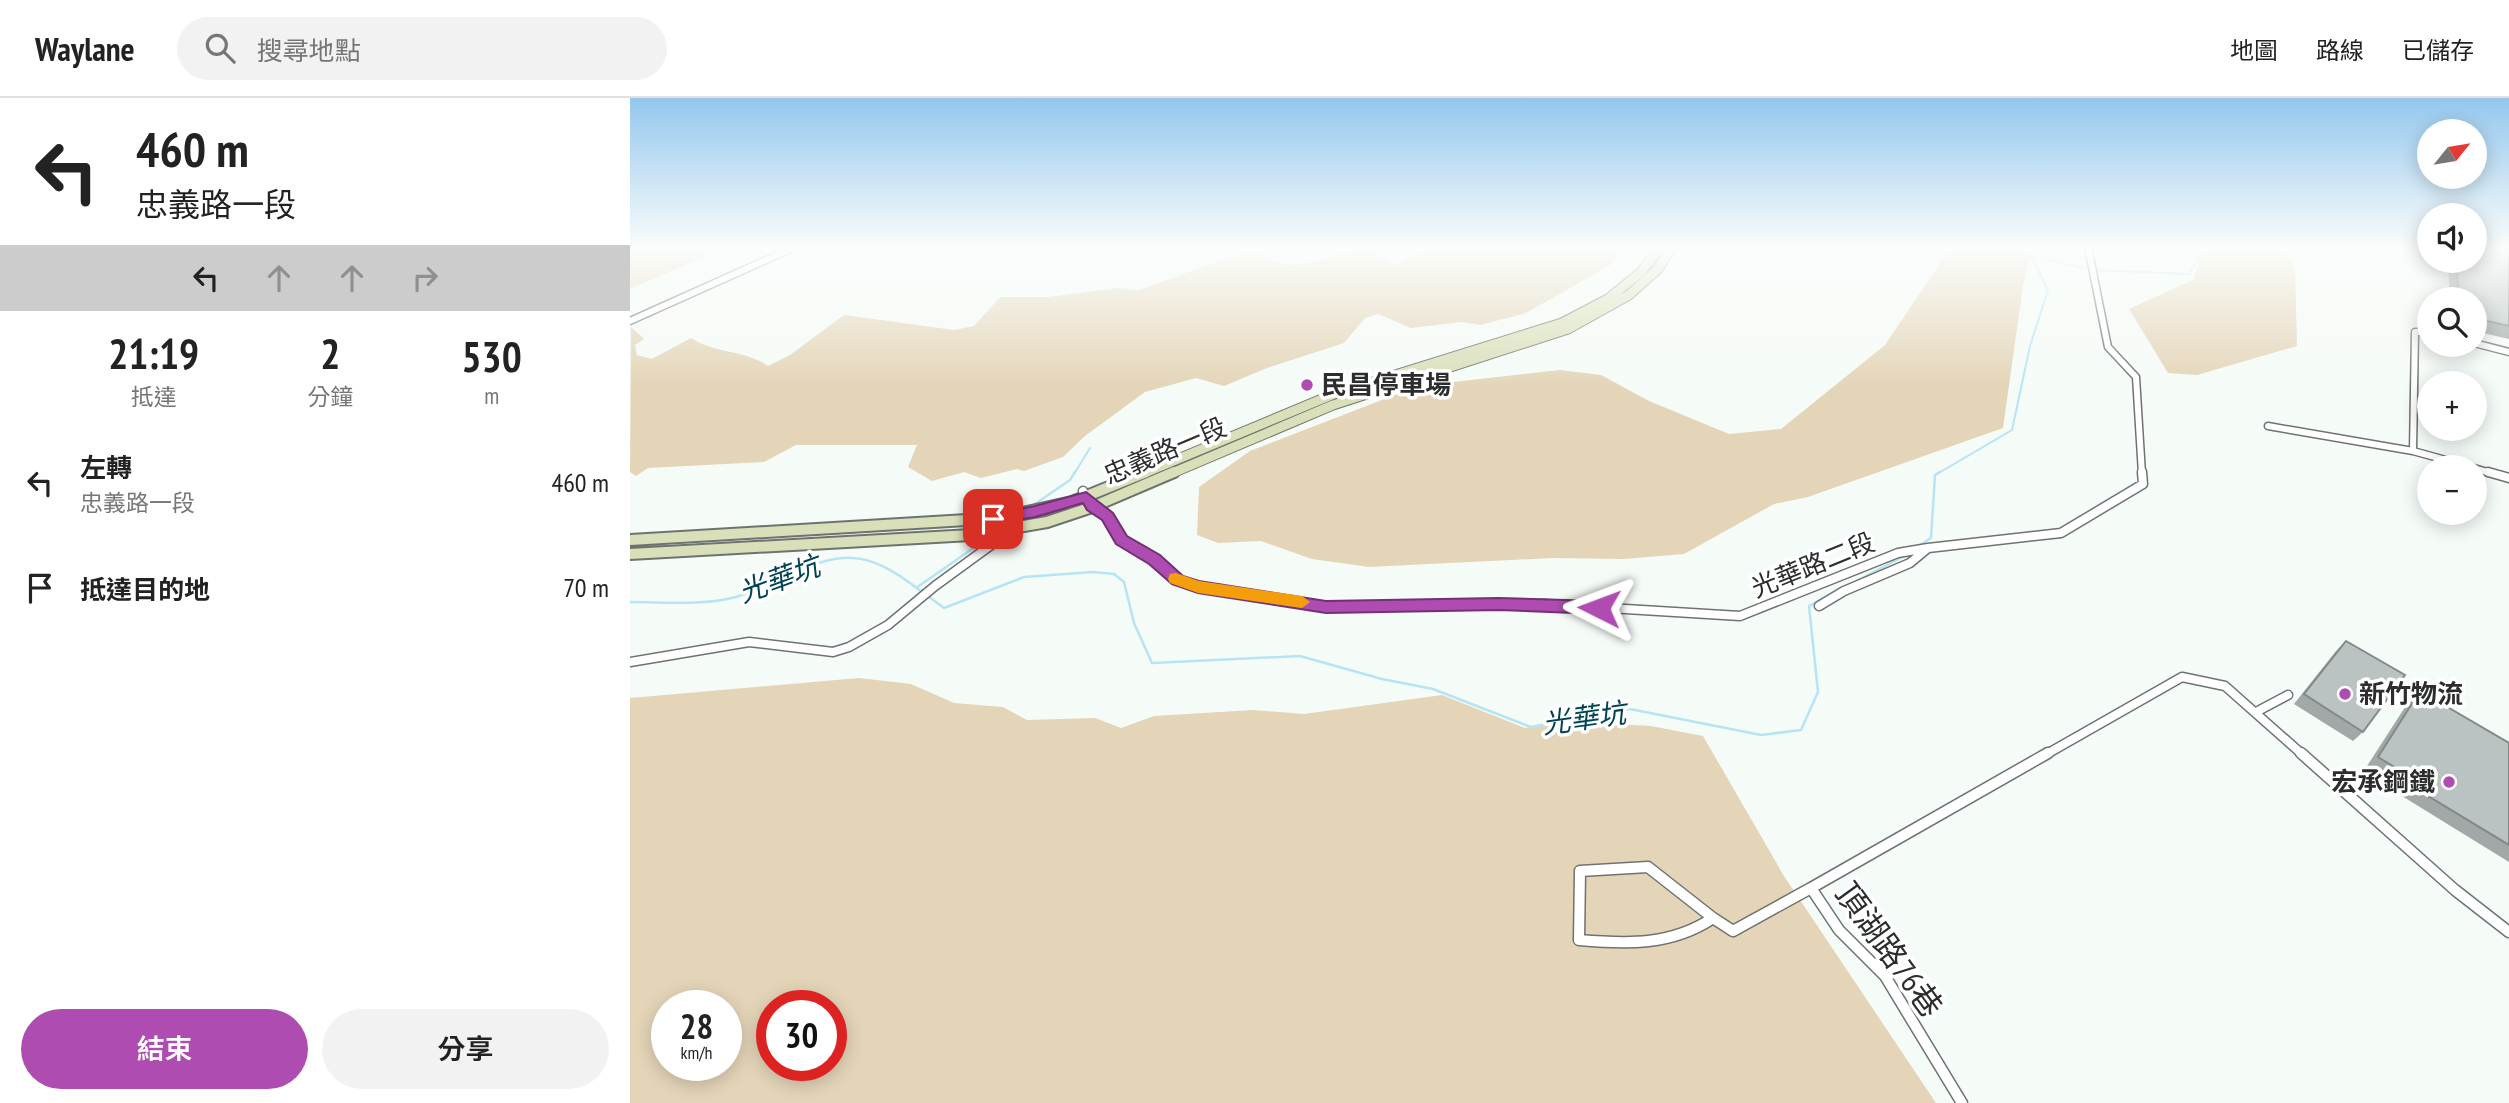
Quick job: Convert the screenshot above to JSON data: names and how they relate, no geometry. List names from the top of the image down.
{
  "streets": {
    "main road": ["忠義路一段"],
    "street": ["光華路二段", "頂湖路76巷"]
  },
  "crossings": [
    ["忠義路一段", "光華路二段"]
  ],
  "water": ["光華坑"],
  "places": ["民昌停車場", "新竹物流", "宏承鋼鐵"],
  "north": "top right",
  "page": {
    "header": "Waylane",
    "search": "搜尋地點",
    "nav": ["地圖", "路線", "已儲存"],
    "turn": ["460 m", "忠義路一段"],
    "map_buttons": ["+", "−"],
    "eta": [
      "21:19",
      "抵達",
      "2",
      "分鐘",
      "530",
      "m"
    ],
    "list": [
      {
        "name": "左轉",
        "note": "忠義路一段",
        "value": "460 m"
      },
      {
        "name": "抵達目的地",
        "value": "70 m"
      }
    ],
    "speed": "28 km/h",
    "limit": "30",
    "buttons": ["結束", "分享"]
  }
}
